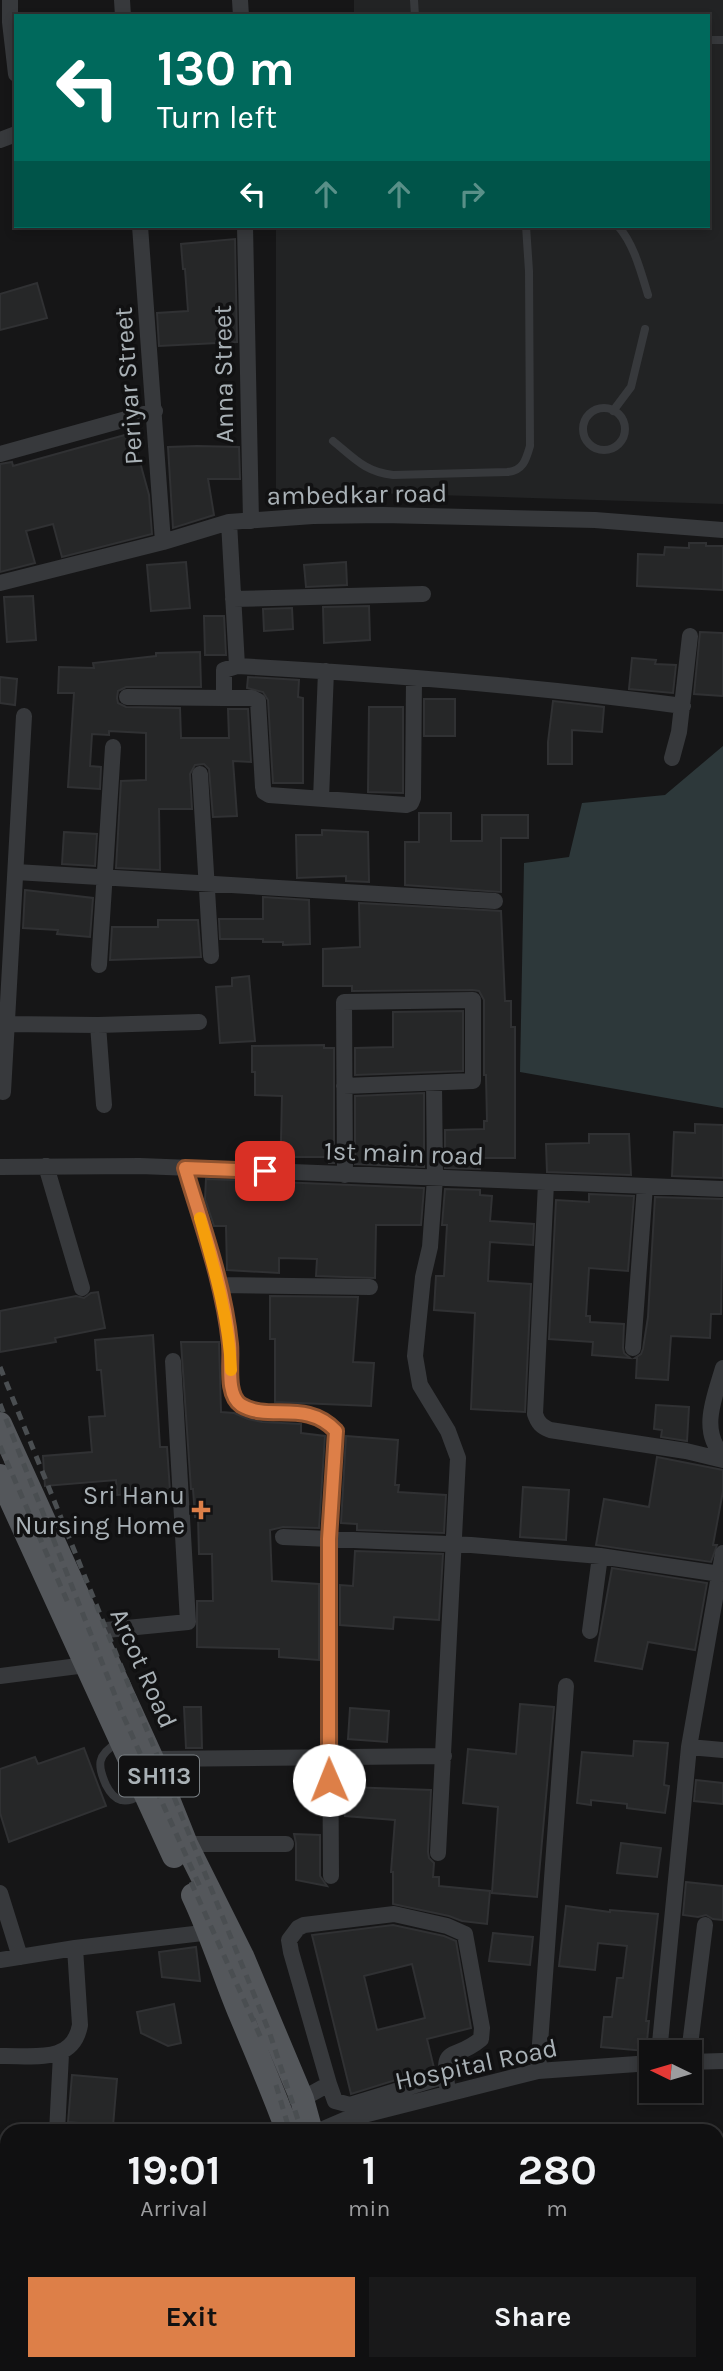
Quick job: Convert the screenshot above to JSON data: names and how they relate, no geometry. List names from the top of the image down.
{
  "streets": {
    "main road": ["Arcot Road", "SH113"],
    "street": [
      "Anna Street",
      "Periyar Street",
      "ambedkar road",
      "1st main road",
      "Hospital Road"
    ]
  },
  "crossings": [
    ["Anna Street", "ambedkar road"],
    ["Periyar Street", "ambedkar road"]
  ],
  "places": {
    "health": ["Sri Hanu Nursing Home"]
  },
  "north": "left",
  "page": {
    "turn": ["130 m", "Turn left"],
    "eta": [
      "19:01",
      "Arrival",
      "1",
      "min",
      "280",
      "m"
    ],
    "buttons": ["Exit", "Share"]
  }
}
